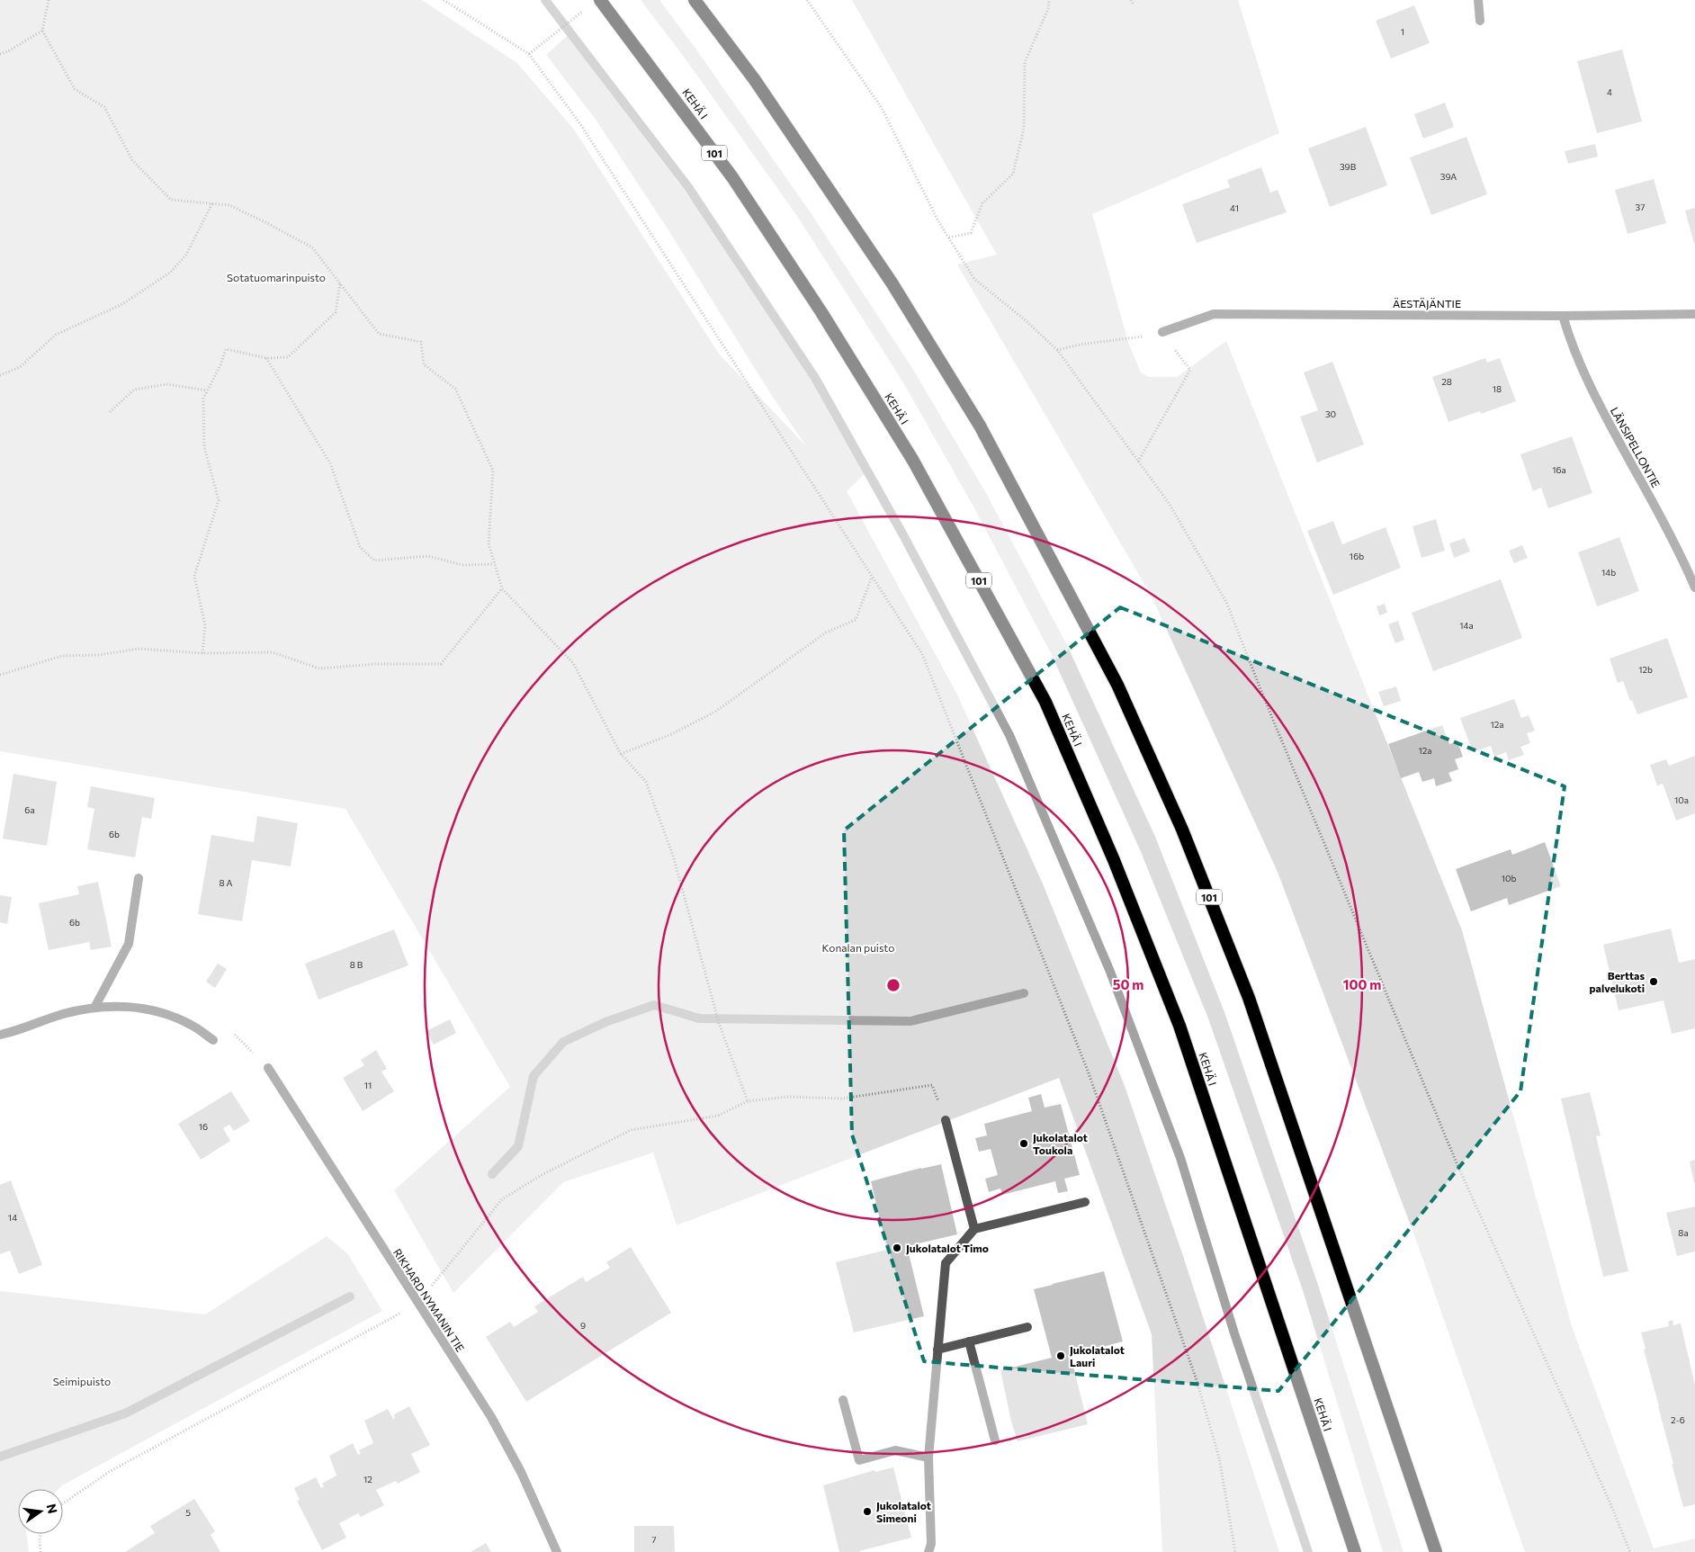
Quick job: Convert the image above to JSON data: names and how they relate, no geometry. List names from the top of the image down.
{
  "streets": {
    "highway": ["KEHÄ I", "101"],
    "street": ["ÄESTÄJÄNTIE", "LÄNSIPELLONTIE", "RIKHARD NYMANIN TIE"]
  },
  "crossings": [
    ["ÄESTÄJÄNTIE", "LÄNSIPELLONTIE"]
  ],
  "parks": ["Sotatuomarinpuisto", "Konalan puisto", "Seimipuisto"],
  "places": [
    "Berttas palvelukoti",
    "Jukolatalot Toukola",
    "Jukolatalot Timo",
    "Jukolatalot Lauri",
    "Jukolatalot Simeoni"
  ],
  "house_numbers": [
    "1",
    "4",
    "39B",
    "39A",
    "37",
    "41",
    "28",
    "18",
    "30",
    "16a",
    "16b",
    "14b",
    "14a",
    "12b",
    "12a",
    "12a",
    "10a",
    "6a",
    "6b",
    "10b",
    "8 A",
    "6b",
    "8 B",
    "11",
    "16",
    "14",
    "8a",
    "9",
    "2-6",
    "12",
    "5",
    "7"
  ],
  "north": "right",
  "rings": ["50 m", "100 m"]
}
